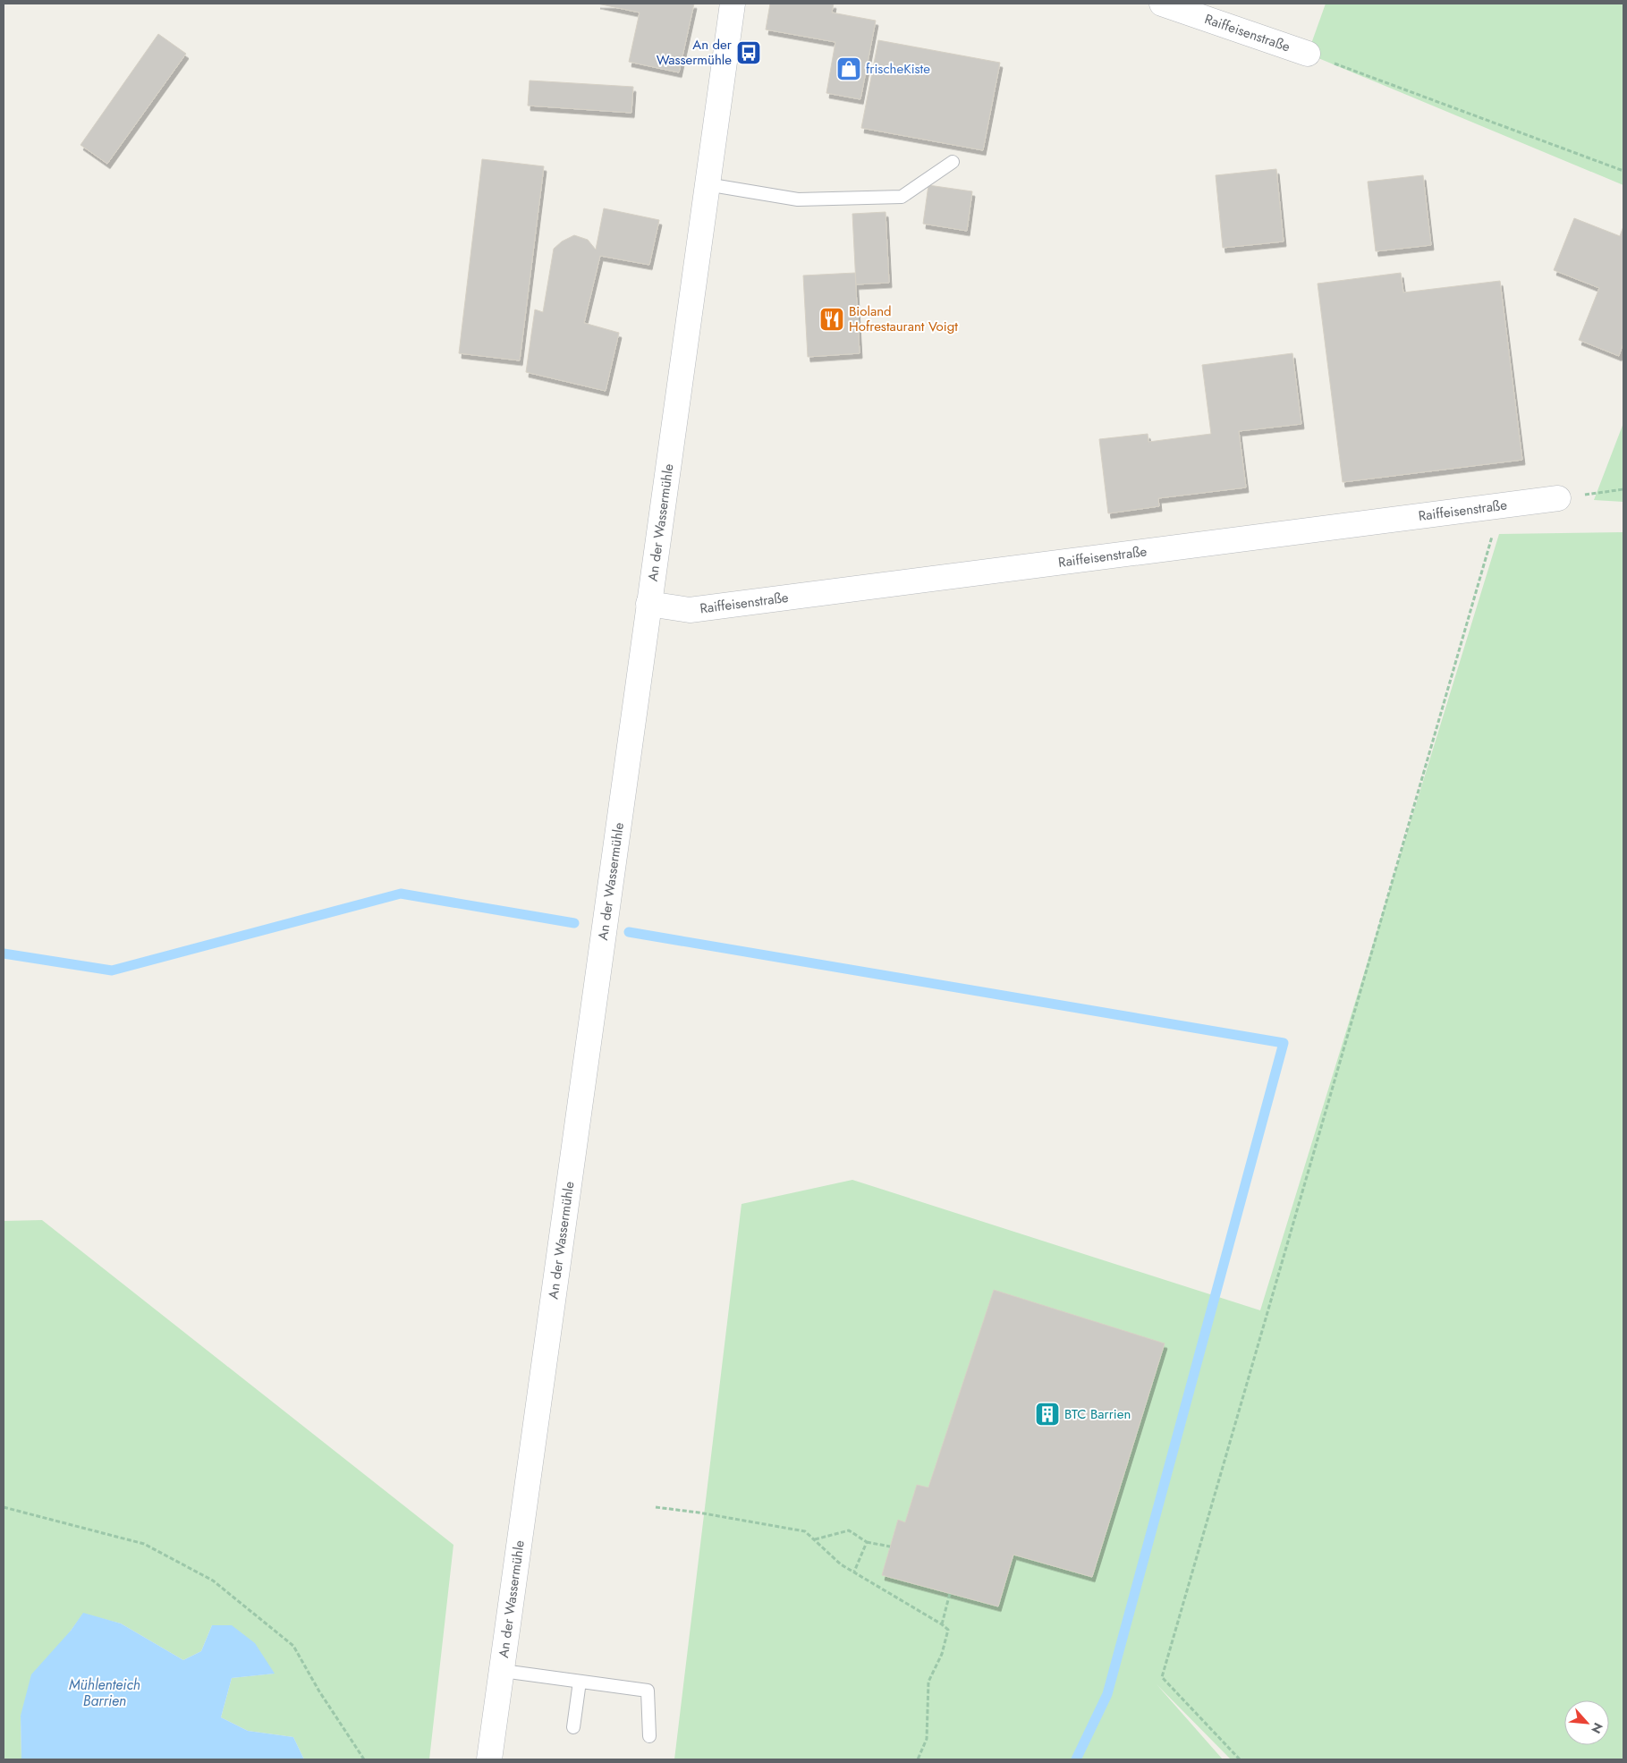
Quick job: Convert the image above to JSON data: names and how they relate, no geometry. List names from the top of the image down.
{
  "streets": {
    "street": ["Raiffeisenstraße", "An der Wassermühle"]
  },
  "crossings": [
    ["Raiffeisenstraße", "An der Wassermühle"]
  ],
  "water": ["Mühlenteich Barrien"],
  "places": {
    "bus stop": ["An der Wassermühle"],
    "shop": ["frischeKiste"],
    "restaurant": ["Bioland Hofrestaurant Voigt"],
    "building": ["BTC Barrien"]
  },
  "north": "bottom right"
}
